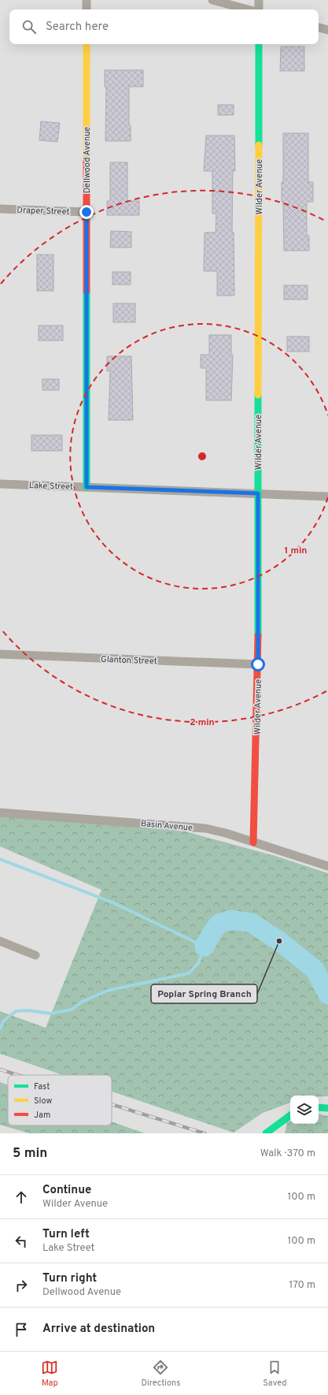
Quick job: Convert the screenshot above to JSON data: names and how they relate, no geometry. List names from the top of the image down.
{
  "streets": {
    "street": [
      "Dellwood Avenue",
      "Wilder Avenue",
      "Draper Street",
      "Lake Street",
      "Glanton Street",
      "Basin Avenue"
    ]
  },
  "crossings": [
    ["Dellwood Avenue", "Draper Street"],
    ["Dellwood Avenue", "Lake Street"],
    ["Wilder Avenue", "Lake Street"],
    ["Wilder Avenue", "Glanton Street"],
    ["Wilder Avenue", "Basin Avenue"]
  ],
  "places": ["Poplar Spring Branch"],
  "legend": ["Fast", "Slow", "Jam"],
  "page": {
    "search": "Search here",
    "heading": ["5 min", "Walk · 370 m"],
    "list": [
      ["Continue", "Wilder Avenue", "100 m"],
      ["Turn left", "Lake Street", "100 m"],
      ["Turn right", "Dellwood Avenue", "170 m"],
      "Arrive at destination"
    ],
    "nav": ["Map", "Directions", "Saved"]
  },
  "rings": ["1 min", "2 min"]
}
